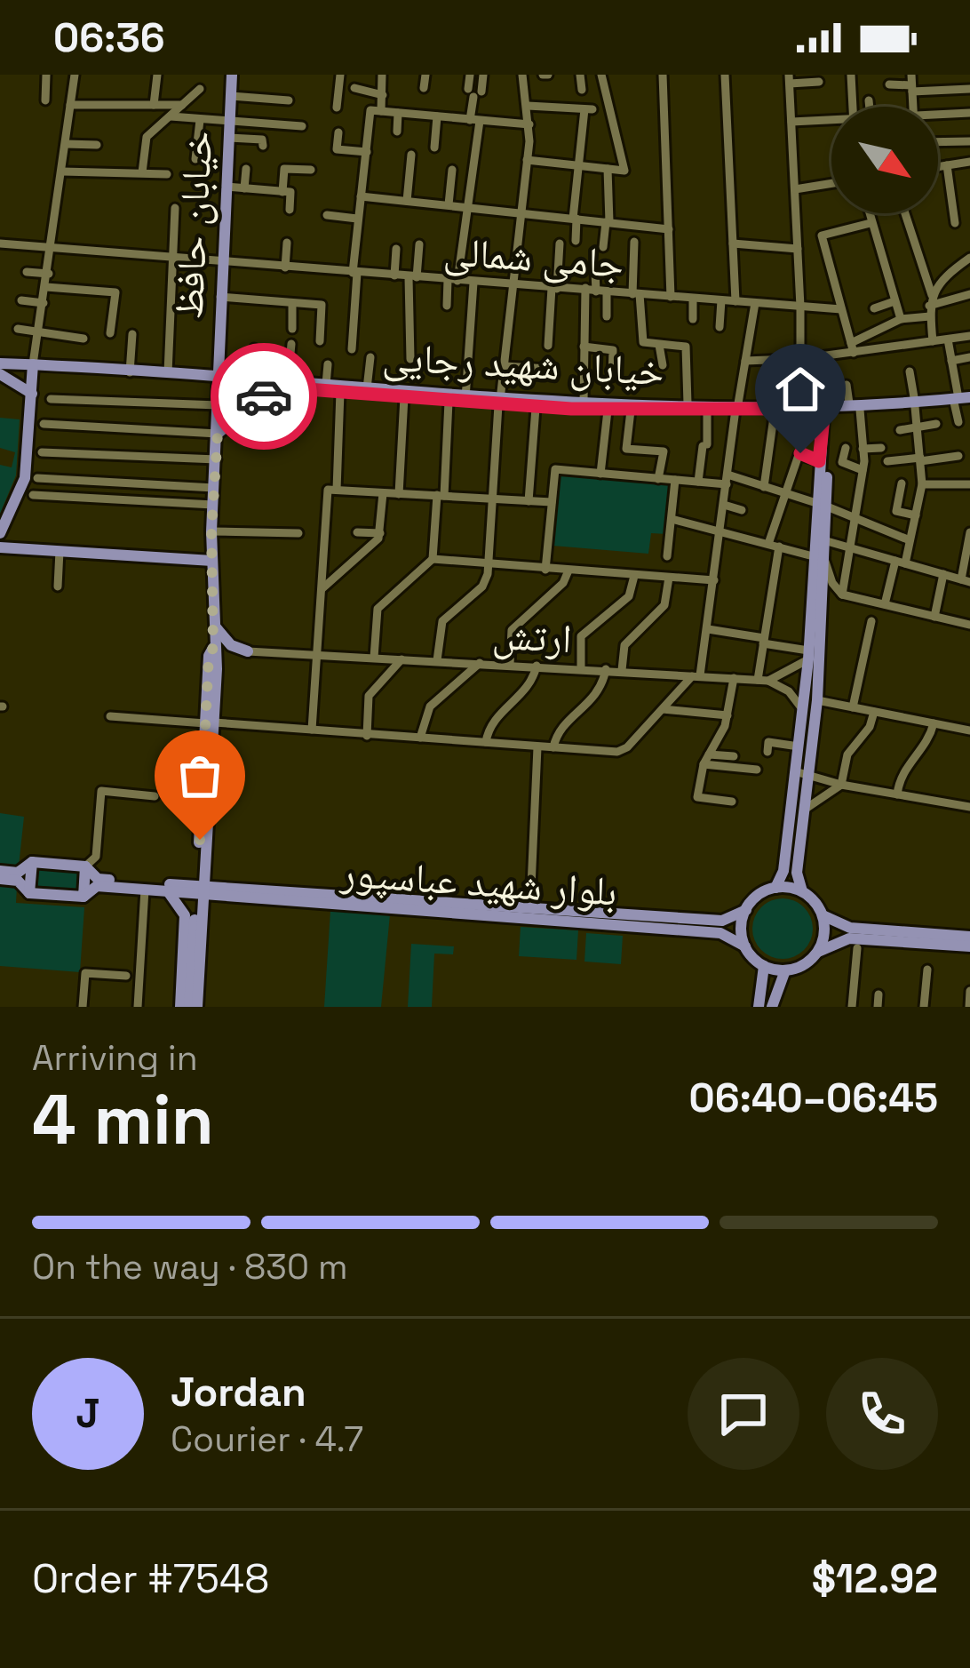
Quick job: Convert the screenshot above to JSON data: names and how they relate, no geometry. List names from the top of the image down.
{
  "streets": {
    "main road": ["خیابان حافظ", "خیابان شهید رجایی", "بلوار شهید عباسپور"],
    "street": ["جامی شمالی", "ارتش"]
  },
  "crossings": [
    ["خیابان حافظ", "جامی شمالی"],
    ["خیابان حافظ", "خیابان شهید رجایی"]
  ],
  "north": "bottom right",
  "page": {
    "status": "06:36",
    "heading": ["4 min", "Arriving in", "06:40–06:45"],
    "panel": [
      "Jordan",
      "Courier · 4.7",
      "Order #7548",
      "$12.92"
    ],
    "bar": "On the way · 830 m",
    "round": "J"
  }
}
